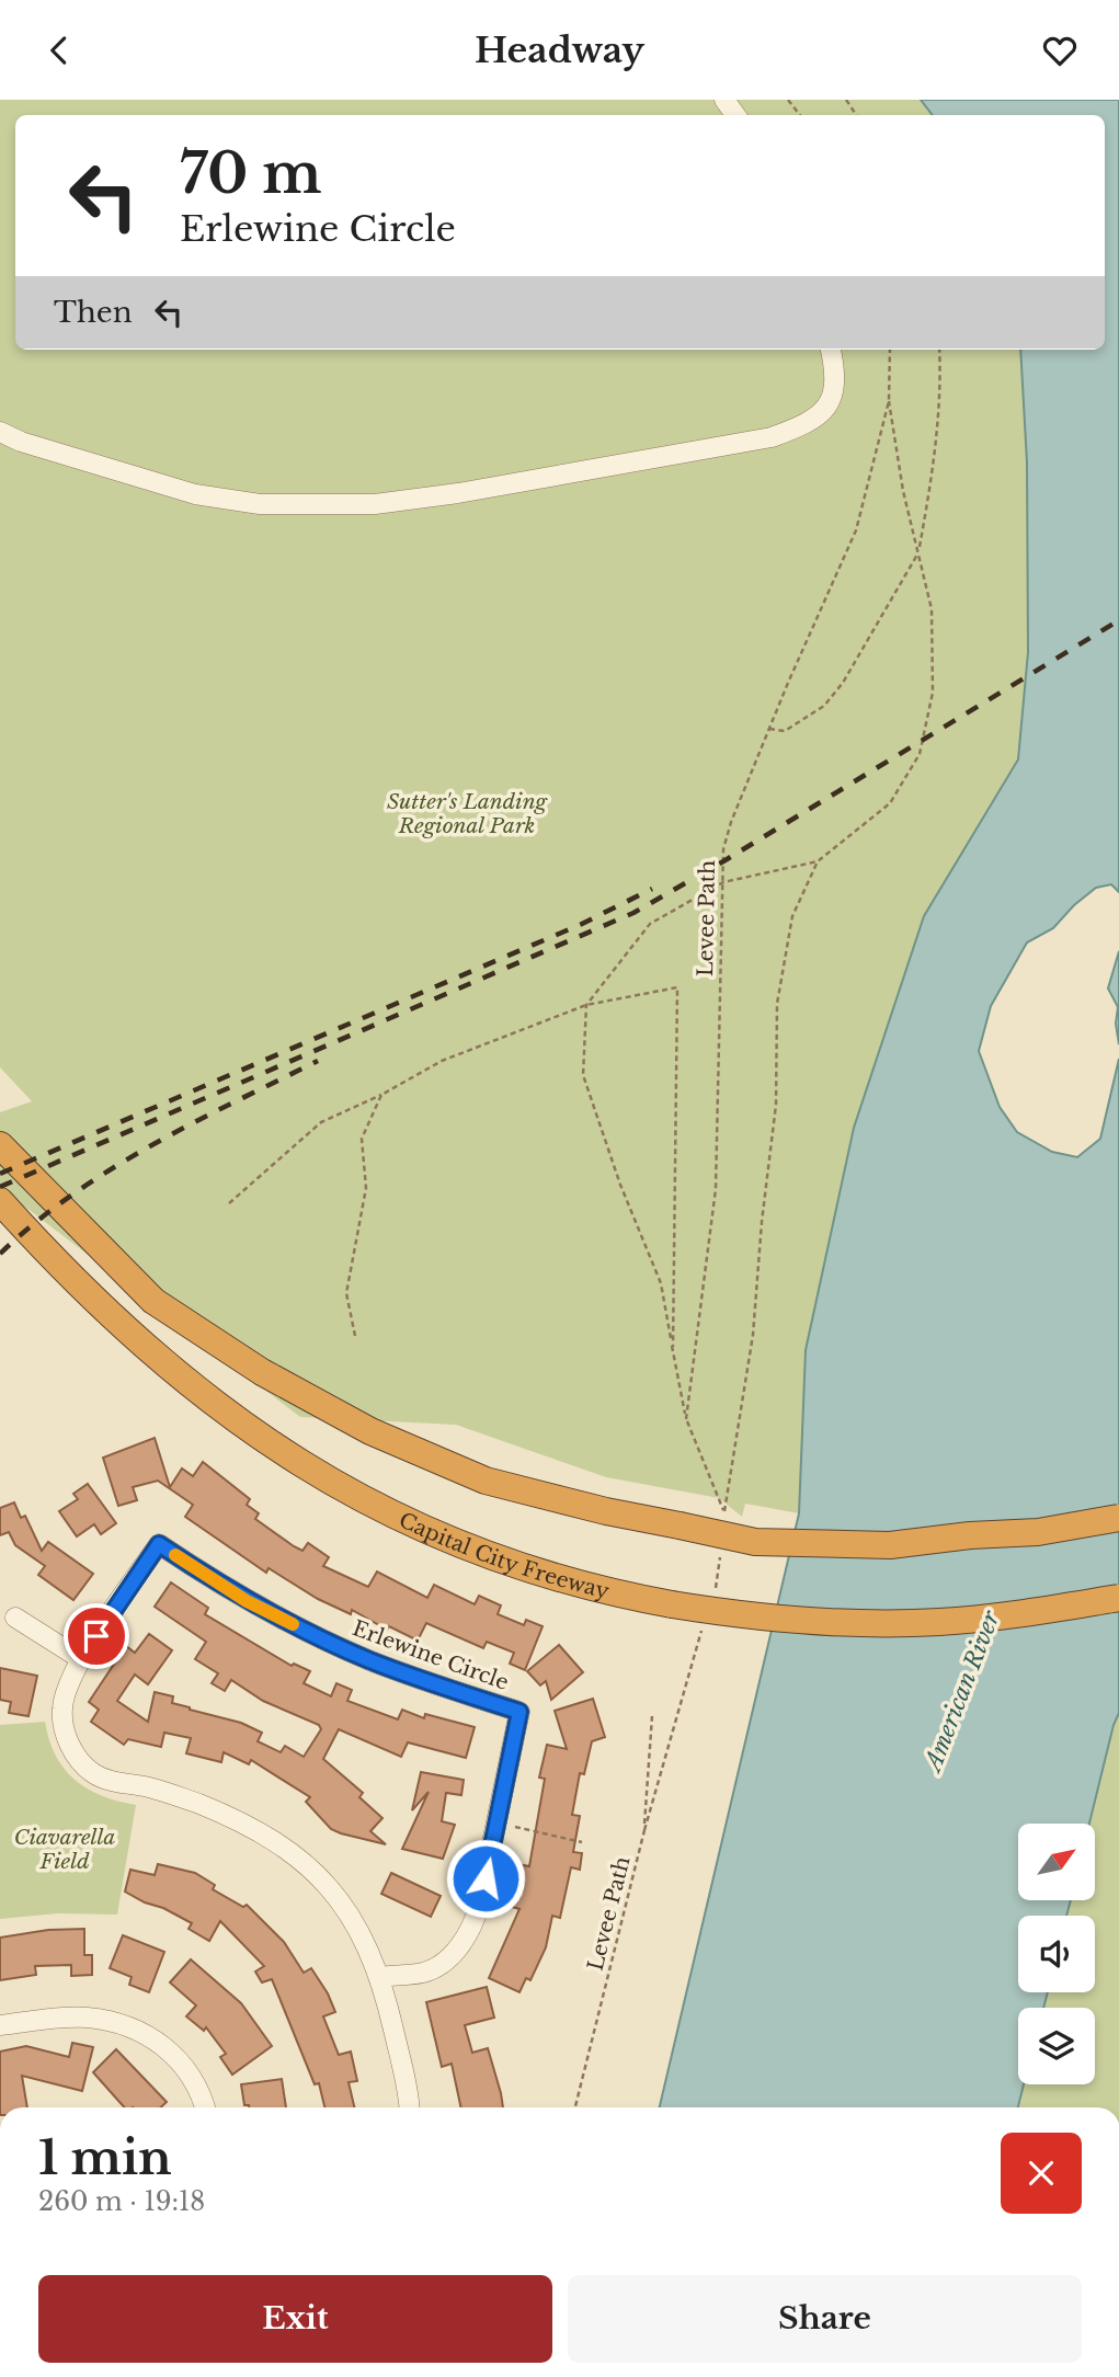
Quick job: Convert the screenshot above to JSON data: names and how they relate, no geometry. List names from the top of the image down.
{
  "streets": {
    "highway": ["Capital City Freeway"],
    "street": ["Erlewine Circle"],
    "path": ["Levee Path"]
  },
  "water": ["American River"],
  "parks": ["Sutter's Landing Regional Park", "Ciavarella Field"],
  "north": "top right",
  "page": {
    "header": "Headway",
    "turn": ["70 m", "Erlewine Circle"],
    "then": "Then",
    "heading": ["1 min", "260 m · 19:18"],
    "buttons": ["Exit", "Share"]
  }
}
